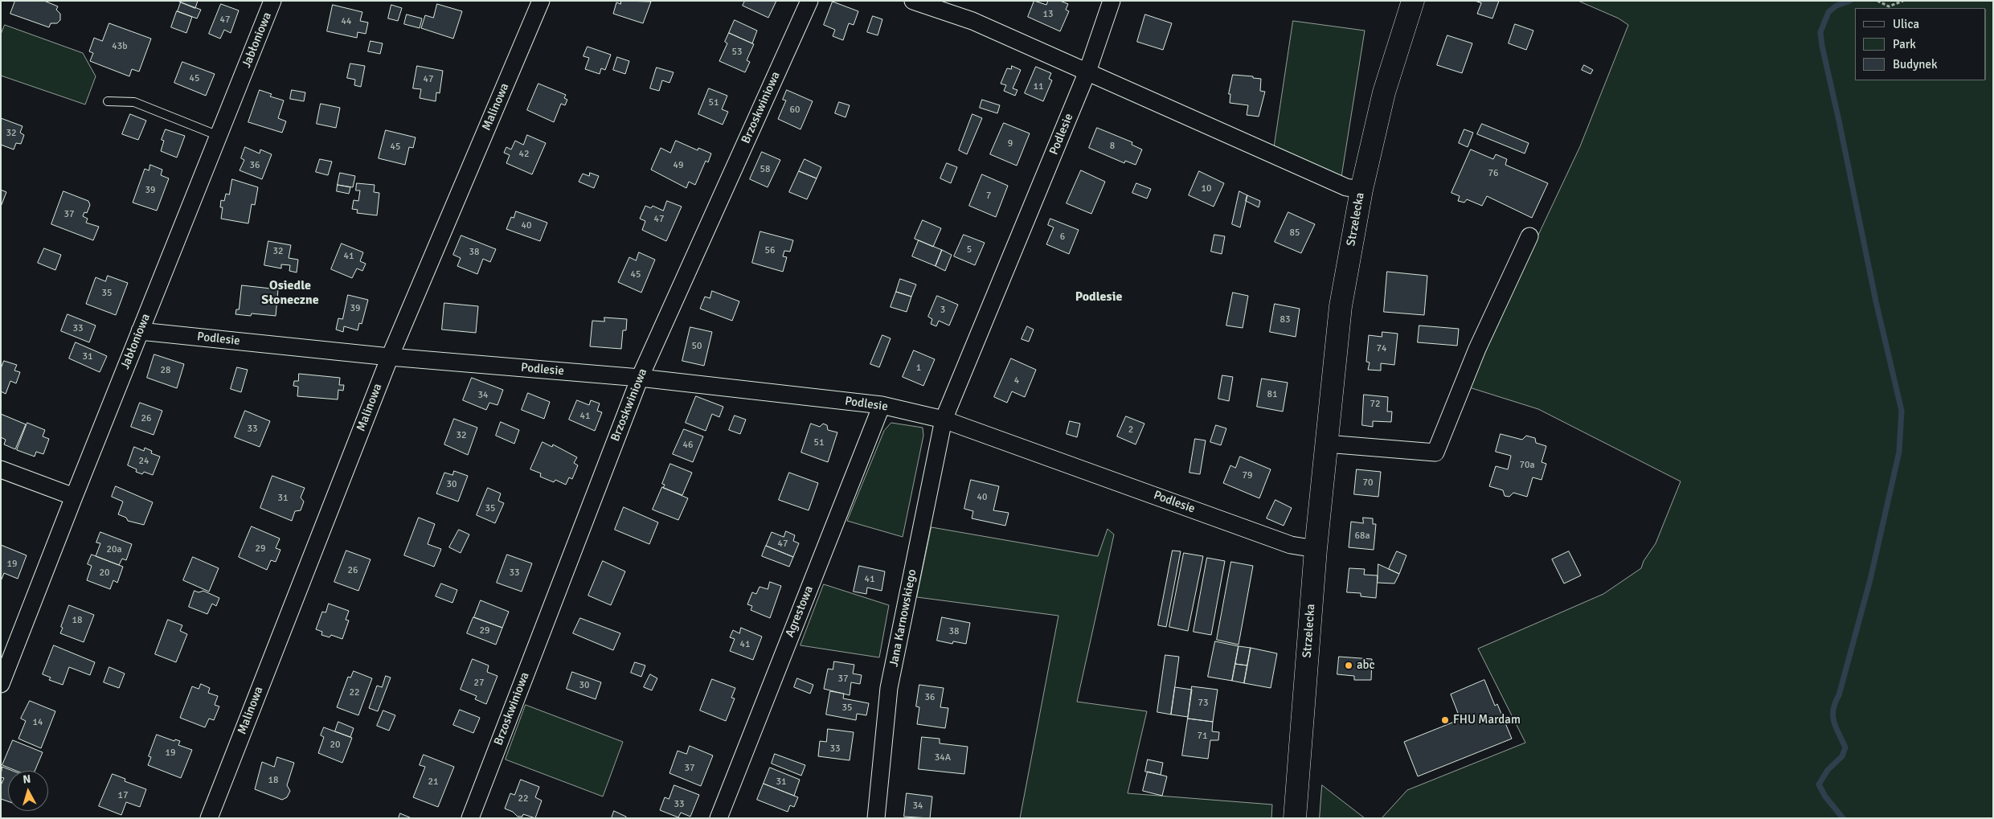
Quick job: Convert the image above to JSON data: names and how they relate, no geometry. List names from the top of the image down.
{
  "streets": {
    "street": [
      "Jabłoniowa",
      "Malinowa",
      "Brzoskwiniowa",
      "Podlesie",
      "Strzelecka",
      "Agrestowa",
      "Jana Karnowskiego"
    ]
  },
  "crossings": [
    ["Jabłoniowa", "Podlesie"],
    ["Malinowa", "Podlesie"],
    ["Brzoskwiniowa", "Podlesie"],
    ["Podlesie", "Strzelecka"],
    ["Podlesie", "Agrestowa"],
    ["Podlesie", "Jana Karnowskiego"]
  ],
  "districts": ["Osiedle Słoneczne", "Podlesie"],
  "places": ["abc", "FHU Mardam"],
  "house_numbers": [
    "13",
    "47",
    "44",
    "43b",
    "53",
    "45",
    "47",
    "11",
    "51",
    "60",
    "32",
    "9",
    "8",
    "45",
    "42",
    "36",
    "49",
    "58",
    "76",
    "10",
    "39",
    "7",
    "37",
    "47",
    "40",
    "85",
    "6",
    "5",
    "56",
    "32",
    "38",
    "41",
    "45",
    "35",
    "39",
    "3",
    "83",
    "33",
    "50",
    "74",
    "31",
    "1",
    "28",
    "4",
    "81",
    "34",
    "72",
    "41",
    "26",
    "33",
    "2",
    "32",
    "51",
    "46",
    "24",
    "70a",
    "79",
    "70",
    "30",
    "40",
    "31",
    "35",
    "68a",
    "47",
    "29",
    "20a",
    "19",
    "26",
    "20",
    "33",
    "41",
    "18",
    "29",
    "38",
    "41",
    "37",
    "27",
    "30",
    "22",
    "36",
    "73",
    "35",
    "14",
    "71",
    "20",
    "33",
    "19",
    "34A",
    "37",
    "18",
    "21",
    "31",
    "17",
    "22",
    "33",
    "34"
  ],
  "legend": ["Ulica", "Park", "Budynek"],
  "north": "top"
}
